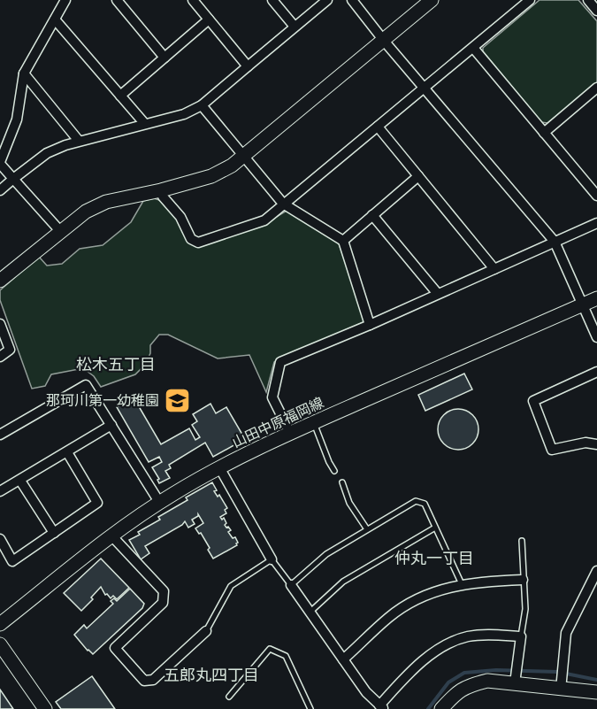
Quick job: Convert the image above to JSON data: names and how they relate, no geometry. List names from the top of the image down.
{
  "streets": {
    "main road": ["山田中原福岡線"]
  },
  "districts": ["松木五丁目", "仲丸一丁目", "五郎丸四丁目"],
  "places": {
    "school or university": ["那珂川第一幼稚園"]
  }
}
